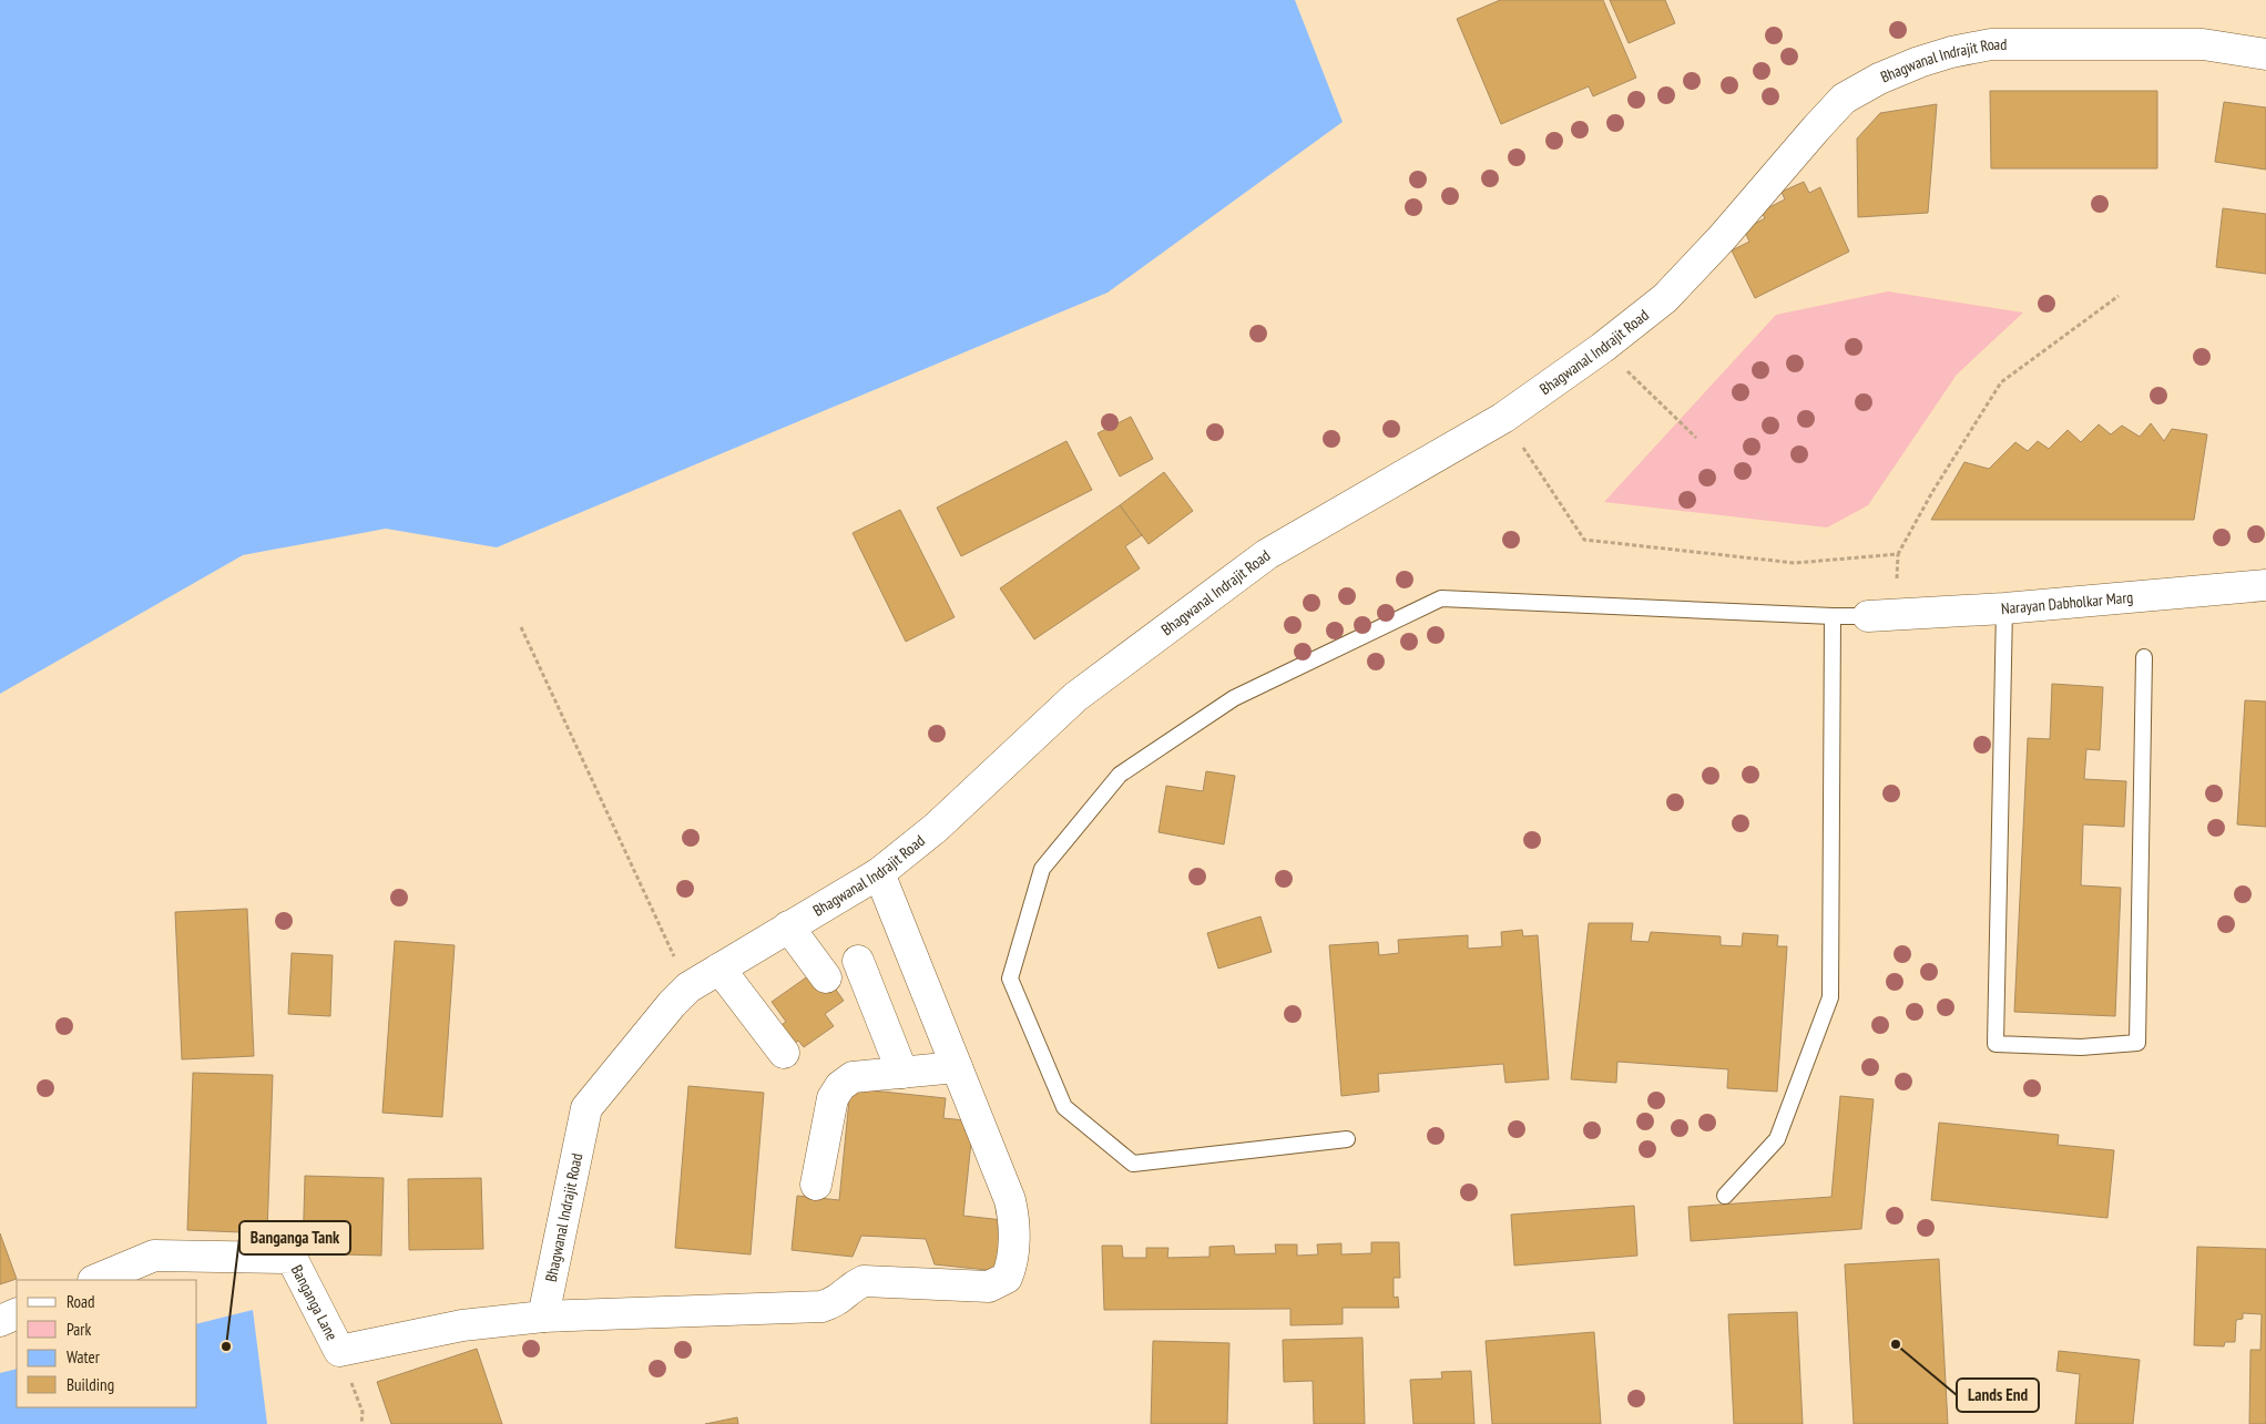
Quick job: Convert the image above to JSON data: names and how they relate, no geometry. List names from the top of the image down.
{
  "streets": {
    "street": ["Bhagwanal Indrajit Road", "Narayan Dabholkar Marg", "Banganga Lane"]
  },
  "crossings": [
    ["Bhagwanal Indrajit Road", "Banganga Lane"]
  ],
  "places": ["Lands End", "Banganga Tank"],
  "legend": [
    "Road",
    "Park",
    "Water",
    "Building"
  ]
}
